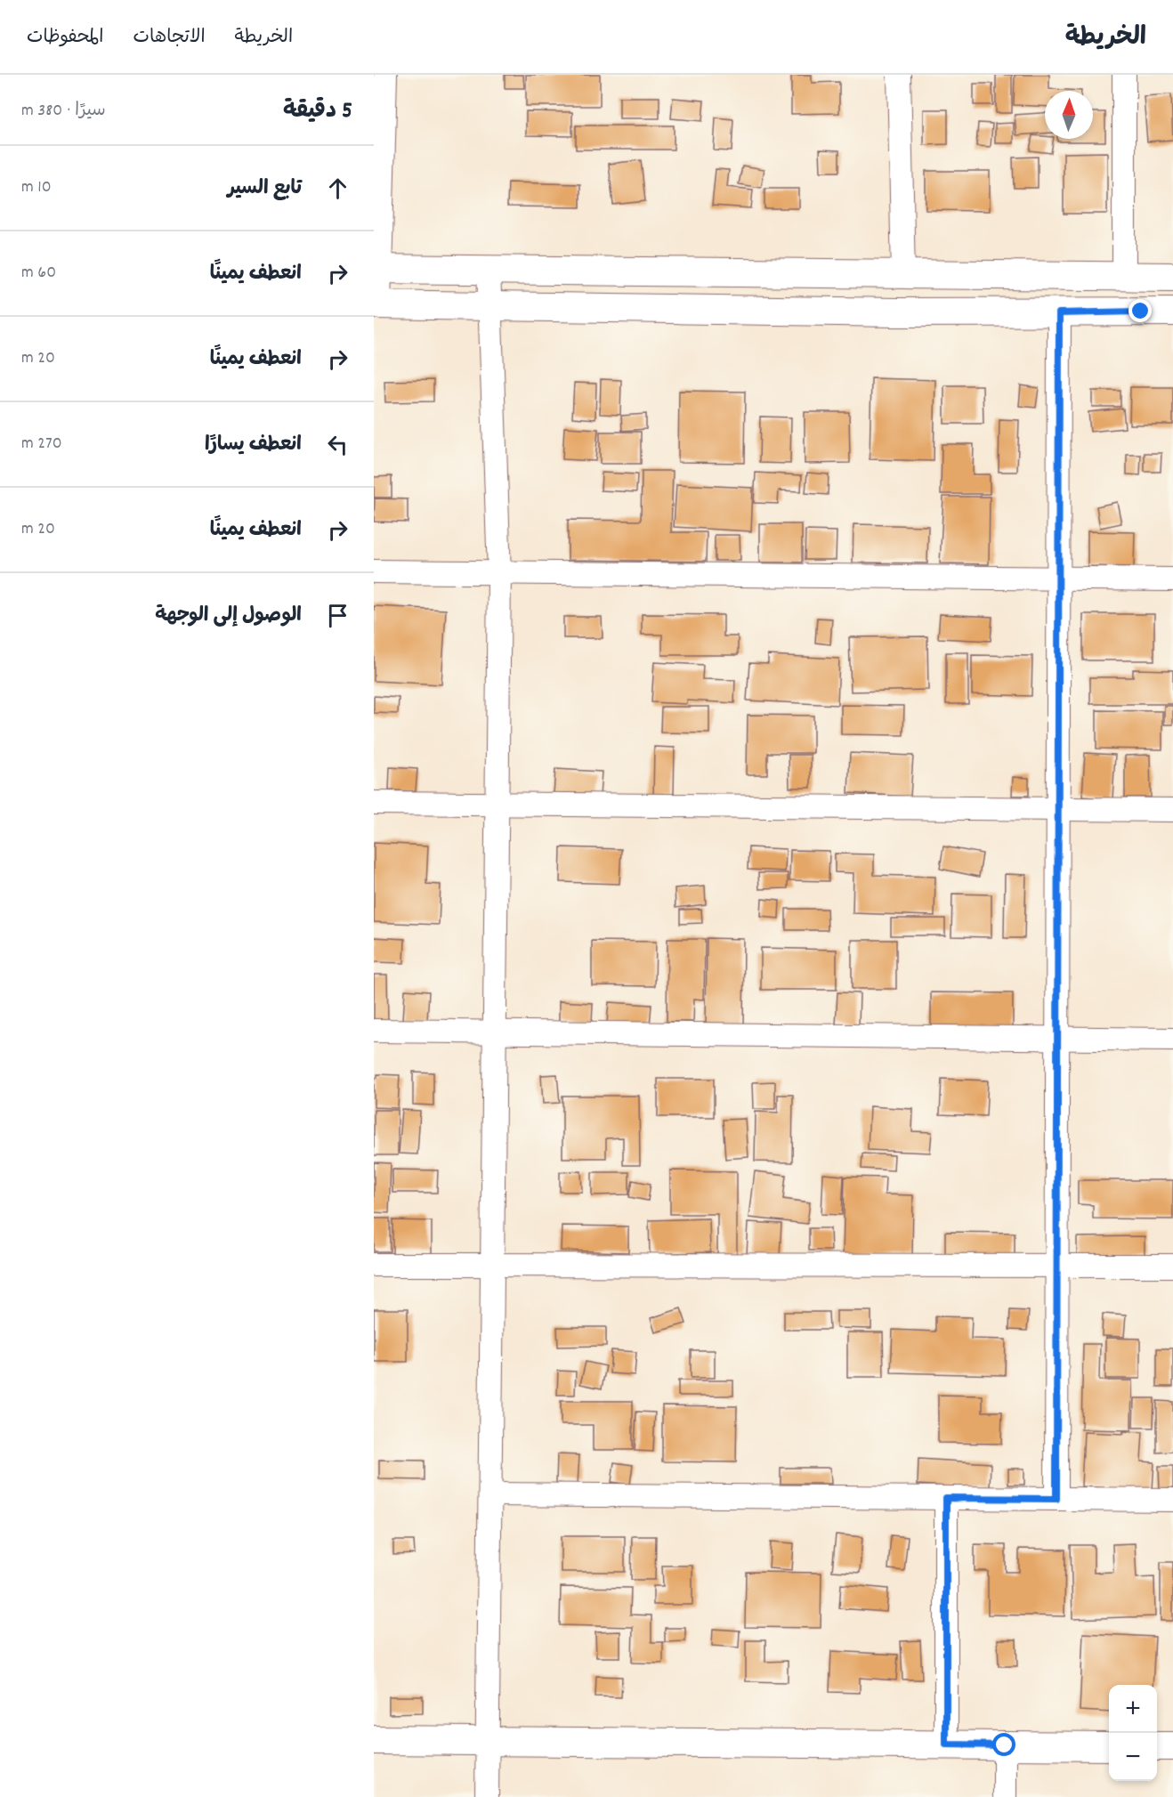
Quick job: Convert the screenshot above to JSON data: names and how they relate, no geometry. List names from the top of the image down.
{
  "north": "top",
  "page": {
    "header": "الخريطة",
    "nav": ["الخريطة", "الاتجاهات", "المحفوظات"],
    "heading": ["5 دقيقة", "سيرًا · 380 m"],
    "list": [
      ["تابع السير", "10 m"],
      ["انعطف يمينًا", "60 m"],
      ["انعطف يمينًا", "20 m"],
      ["انعطف يسارًا", "270 m"],
      ["انعطف يمينًا", "20 m"],
      "الوصول إلى الوجهة"
    ],
    "map_buttons": ["+", "−"]
  }
}
